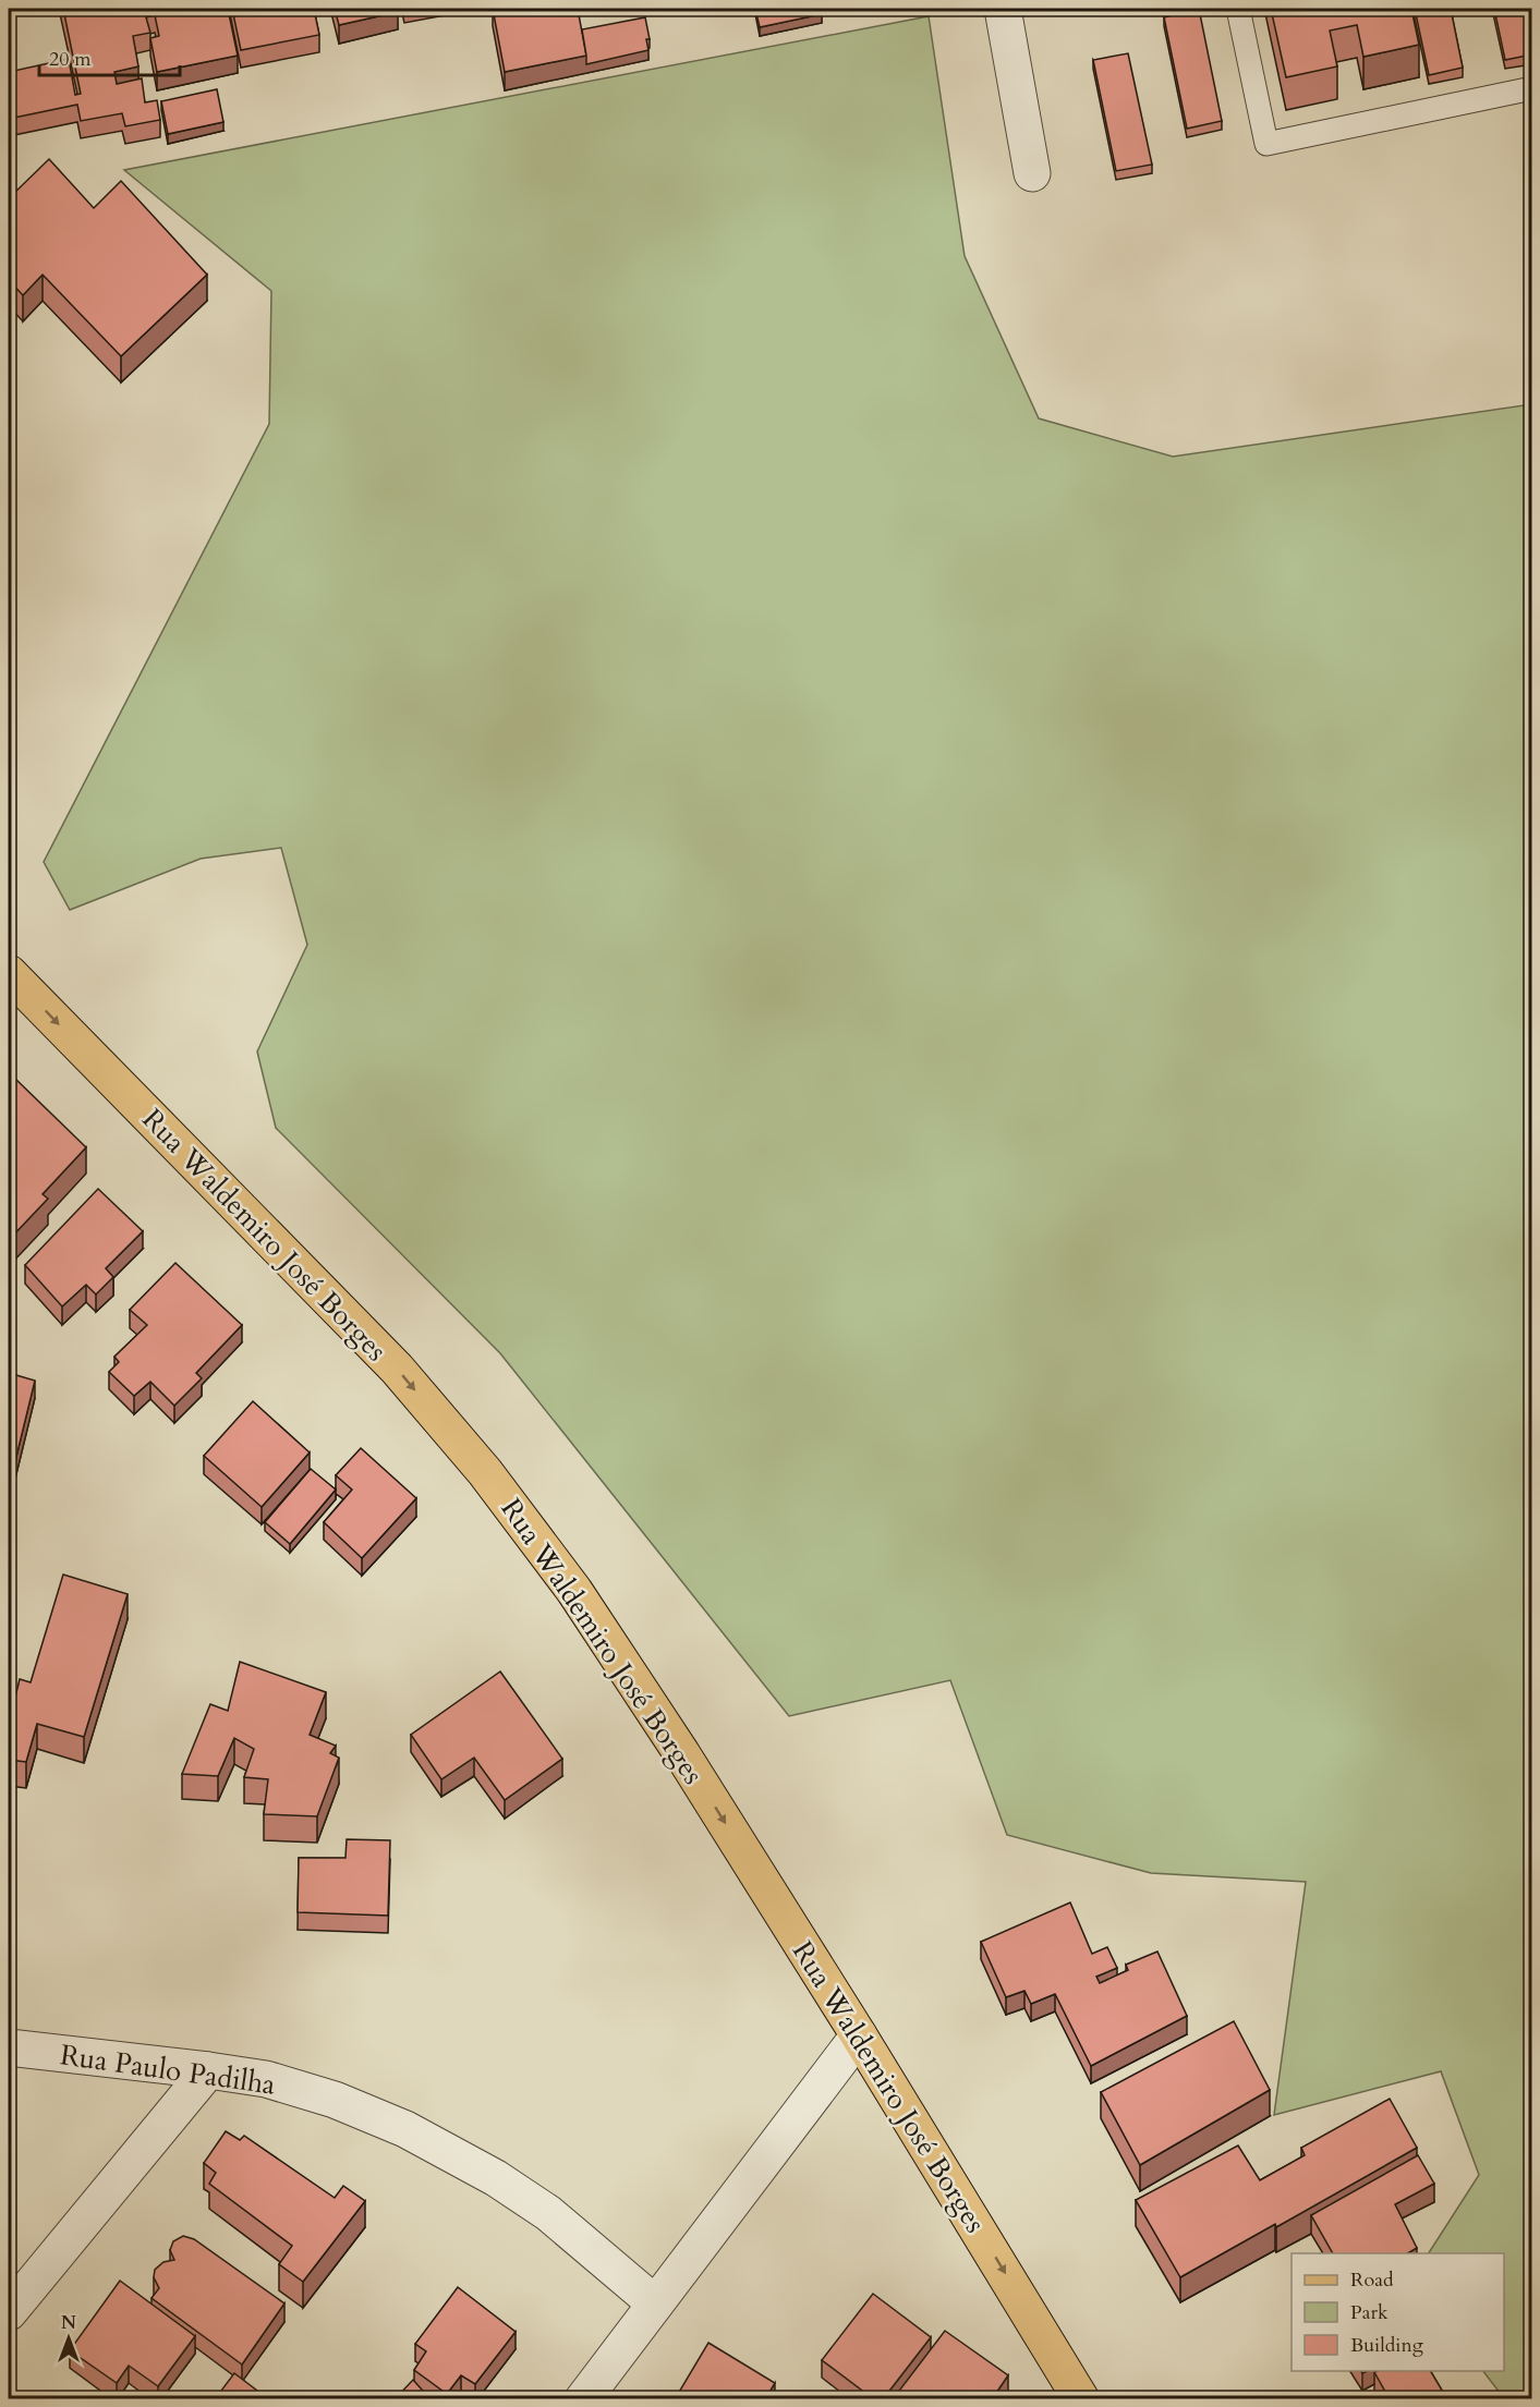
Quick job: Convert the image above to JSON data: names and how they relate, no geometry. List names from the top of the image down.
{
  "streets": {
    "main road": ["Rua Waldemiro José Borges"],
    "street": ["Rua Paulo Padilha"]
  },
  "one_way": ["Rua Waldemiro José Borges"],
  "legend": ["Road", "Park", "Building"],
  "scale_bar": "20 m",
  "north": "top"
}
